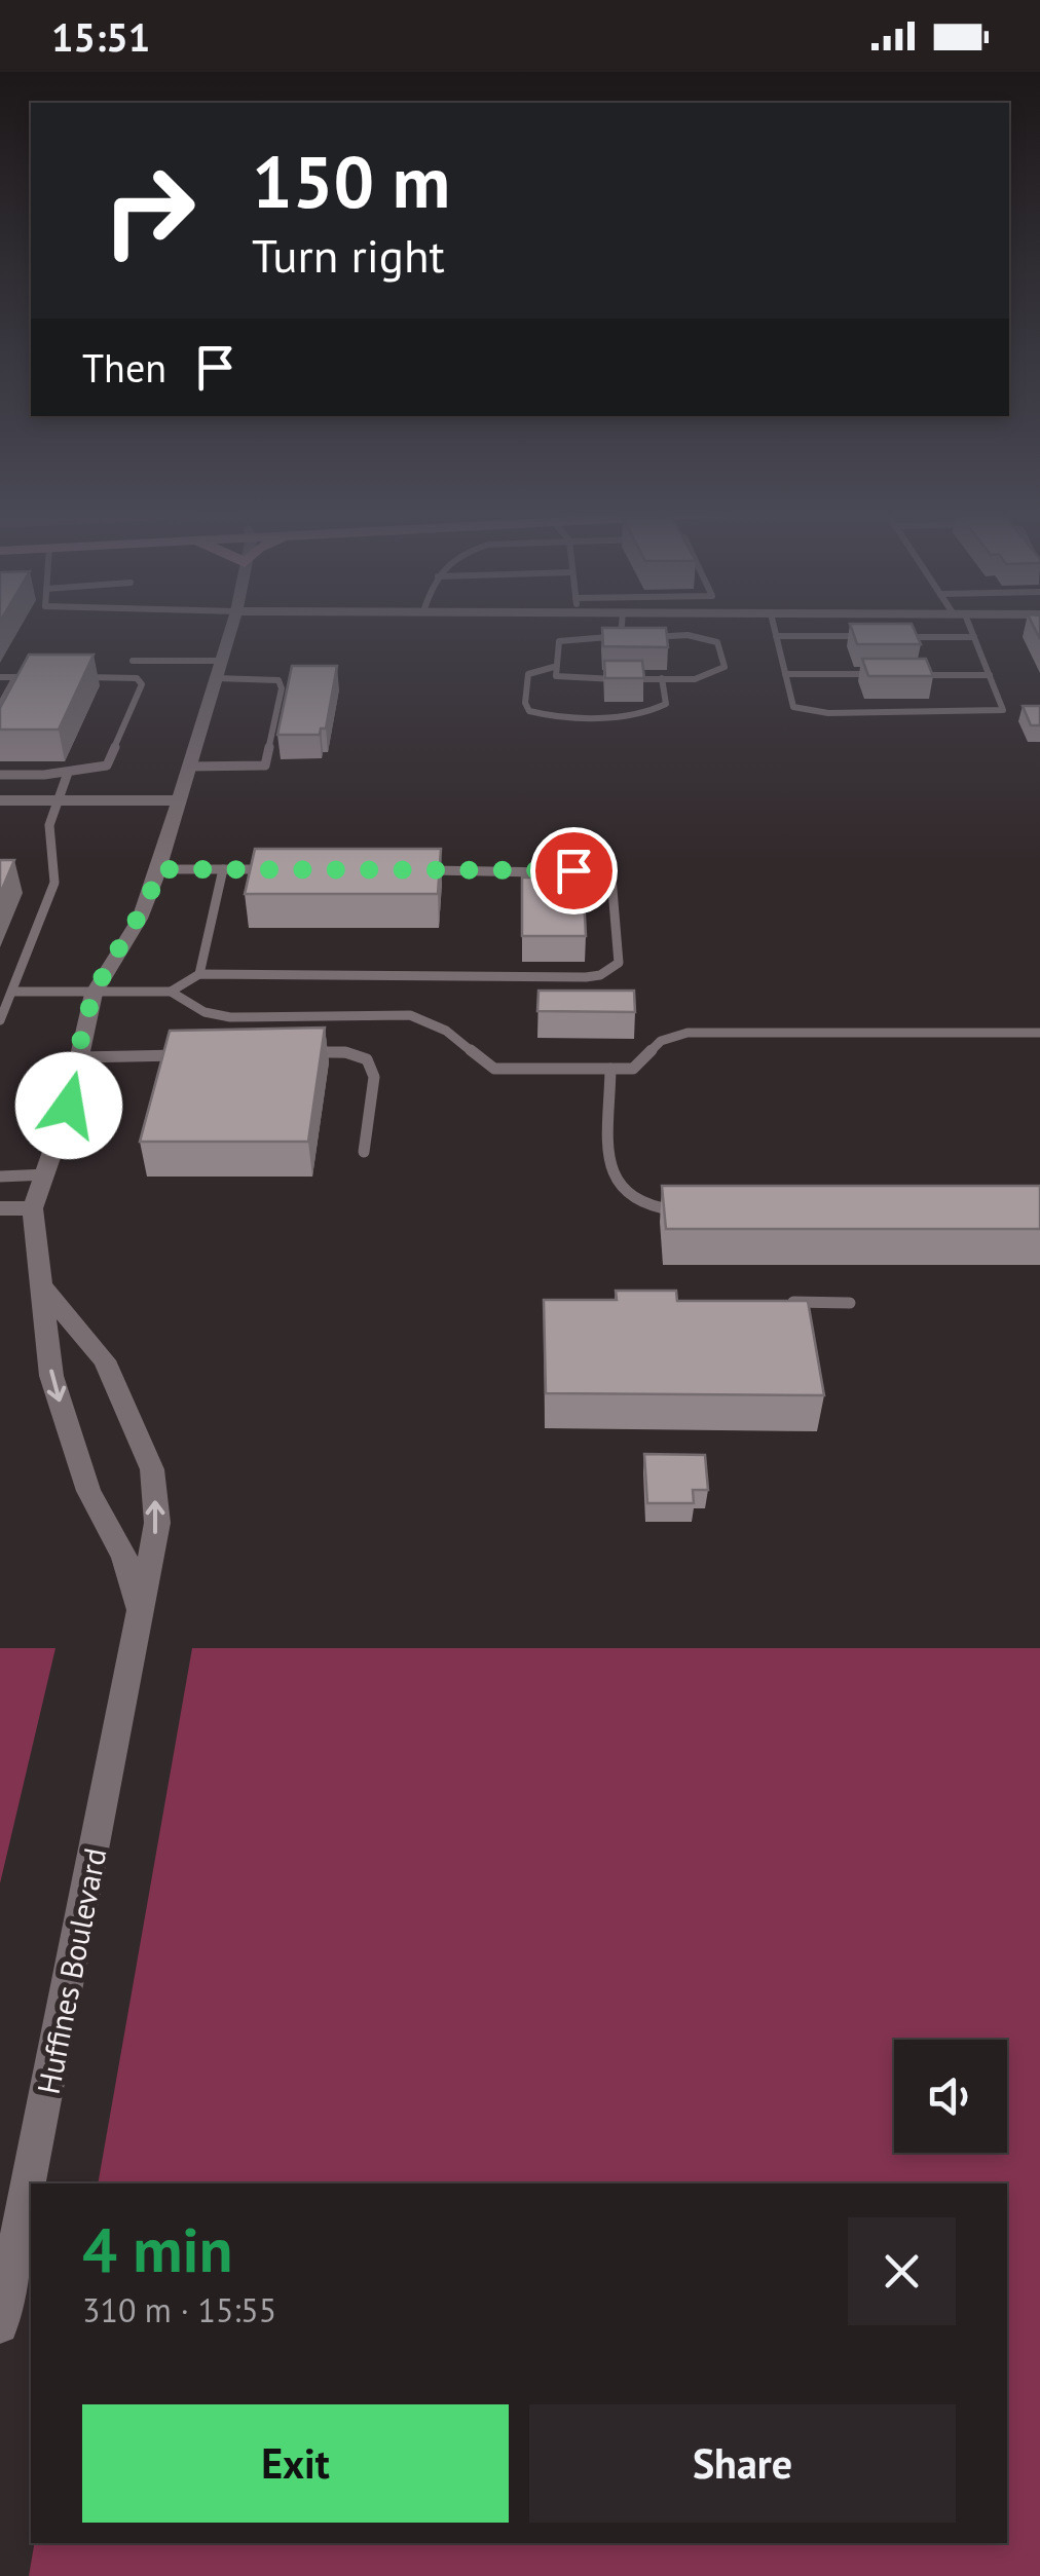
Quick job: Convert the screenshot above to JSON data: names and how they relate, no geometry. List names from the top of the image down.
{
  "streets": {
    "street": ["Huffines Boulevard"]
  },
  "page": {
    "status": "15:51",
    "turn": ["150 m", "Turn right"],
    "then": "Then",
    "heading": ["4 min", "310 m · 15:55"],
    "buttons": ["Exit", "Share"]
  }
}
